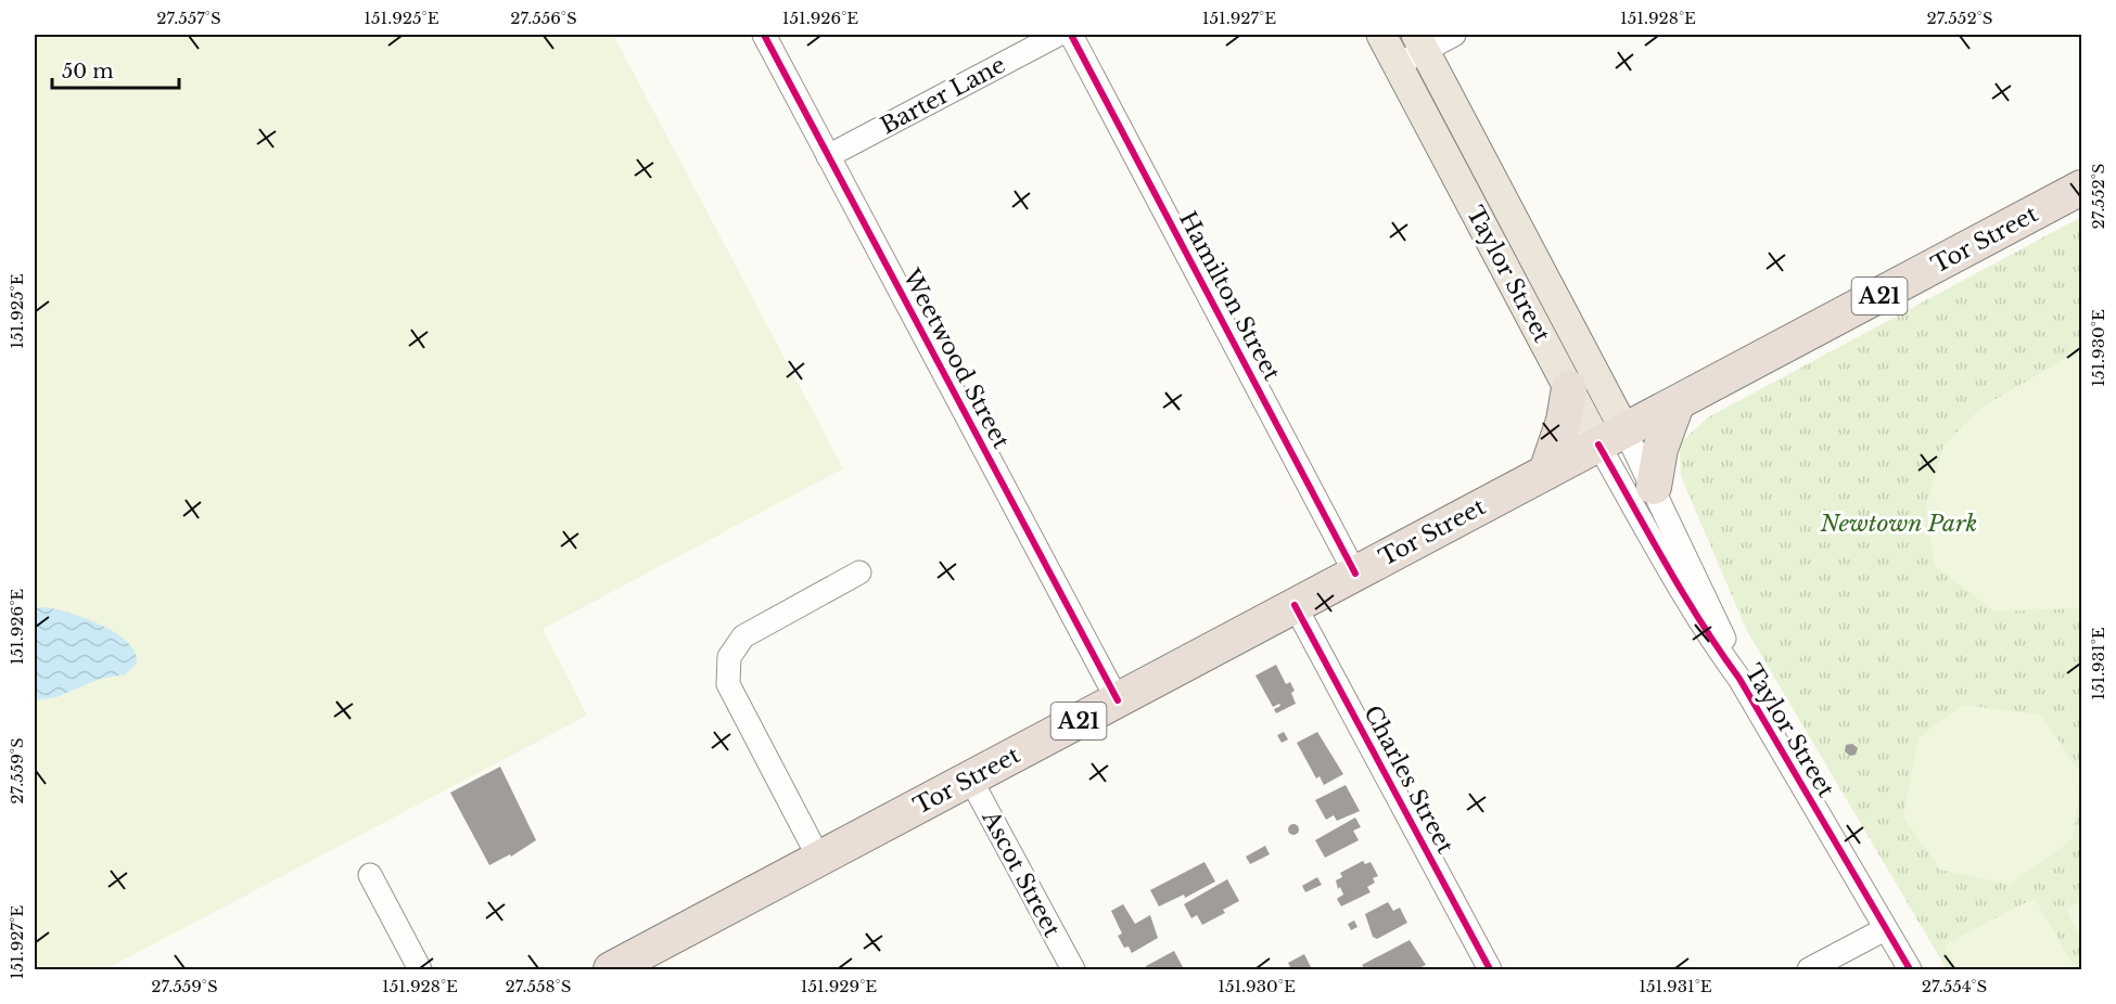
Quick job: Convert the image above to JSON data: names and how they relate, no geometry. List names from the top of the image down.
{
  "streets": {
    "highway": ["Tor Street", "A21"],
    "main road": ["Taylor Street"],
    "street": [
      "Barter Lane",
      "Hamilton Street",
      "Weetwood Street",
      "Charles Street",
      "Ascot Street"
    ]
  },
  "crossings": [
    ["Barter Lane", "Weetwood Street"],
    ["Tor Street", "Taylor Street"],
    ["Tor Street", "Hamilton Street"],
    ["Tor Street", "Weetwood Street"],
    ["Tor Street", "Charles Street"],
    ["Tor Street", "Ascot Street"]
  ],
  "parks": ["Newtown Park"],
  "scale_bar": "50 m",
  "coordinates": [
    "27.557°S",
    "151.925°E",
    "27.556°S",
    "151.926°E",
    "151.927°E",
    "151.928°E",
    "27.552°S",
    "151.930°E",
    "151.931°E",
    "27.559°S",
    "27.558°S",
    "151.929°E",
    "27.554°S"
  ]
}
